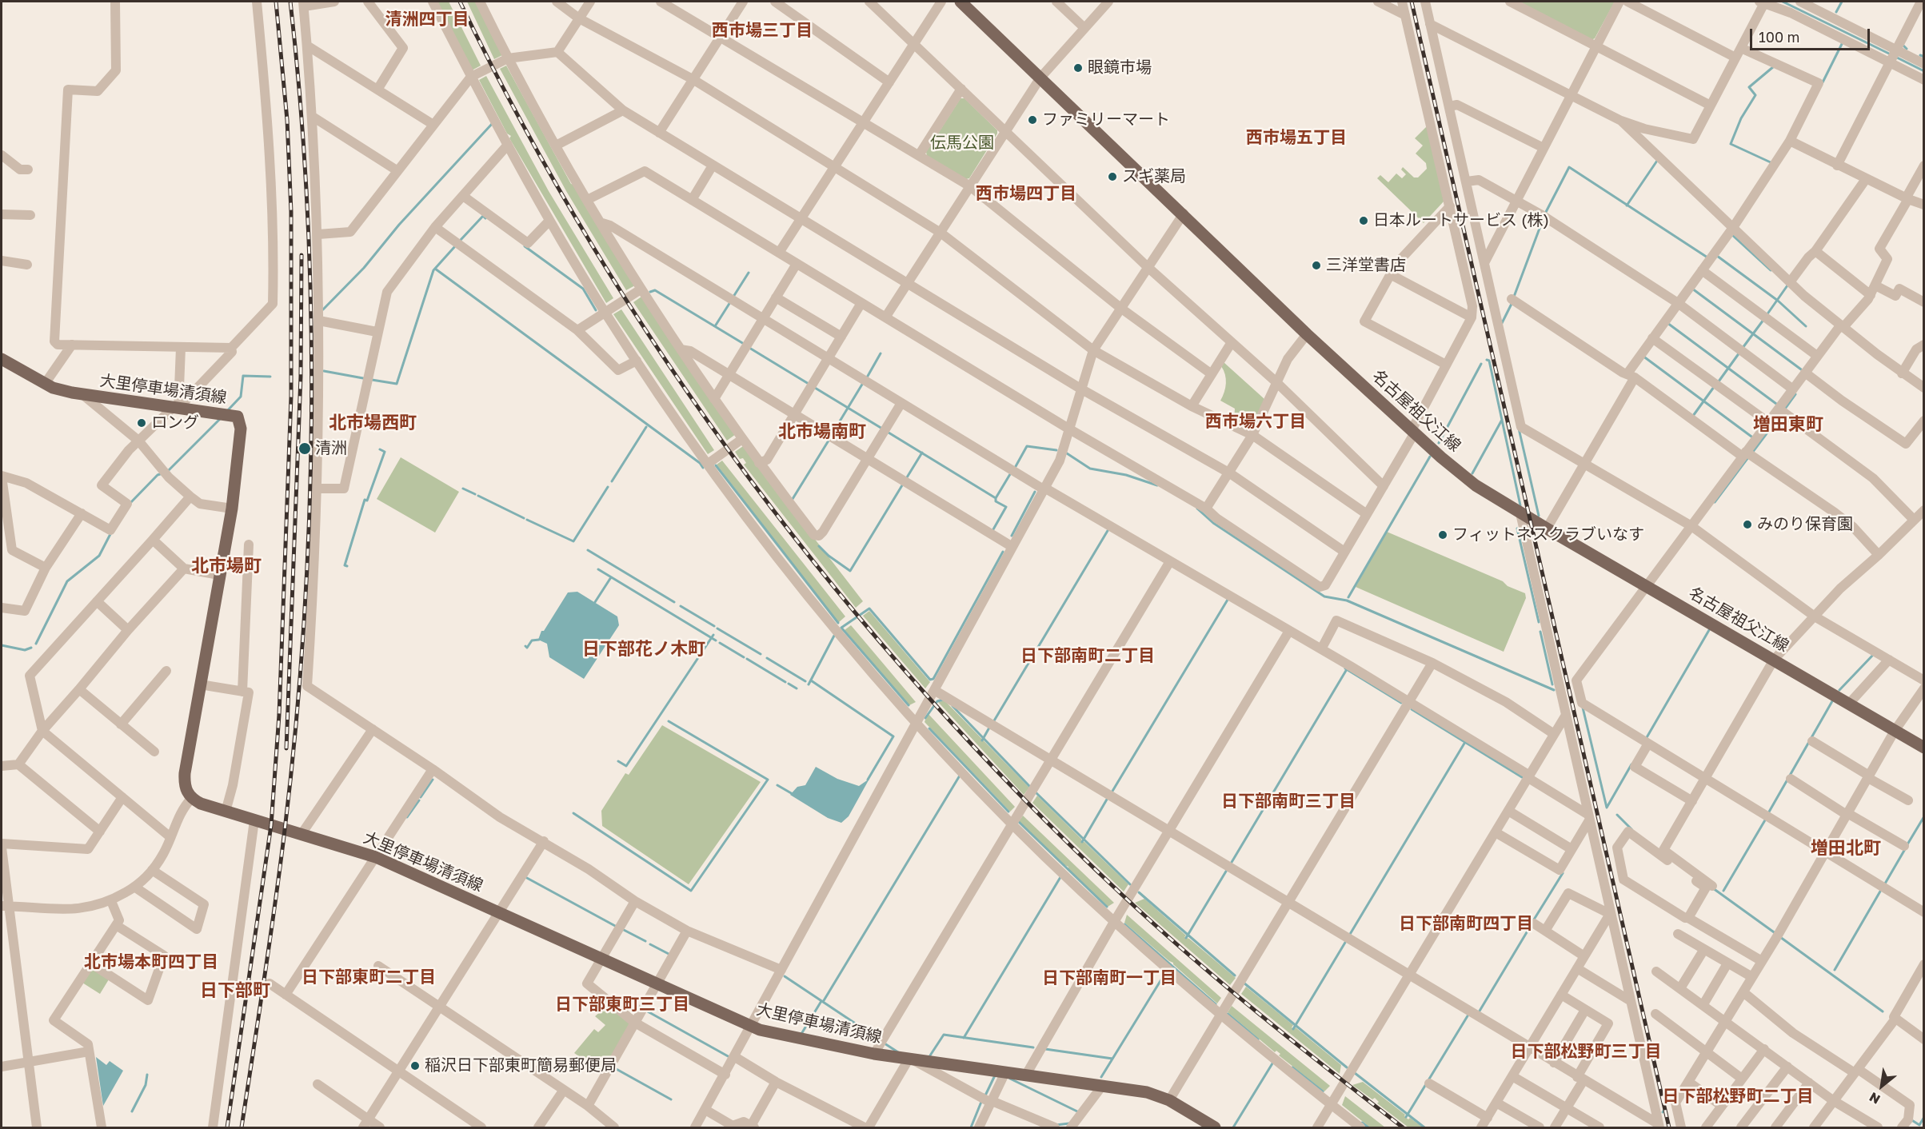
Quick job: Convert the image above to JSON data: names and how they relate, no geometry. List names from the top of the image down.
{
  "streets": {
    "main road": ["大里停車場清須線", "名古屋祖父江線"]
  },
  "districts": [
    "清洲四丁目",
    "西市場三丁目",
    "西市場五丁目",
    "西市場四丁目",
    "西市場六丁目",
    "北市場西町",
    "増田東町",
    "北市場南町",
    "北市場町",
    "日下部花ノ木町",
    "日下部南町二丁目",
    "日下部南町三丁目",
    "増田北町",
    "日下部南町四丁目",
    "北市場本町四丁目",
    "日下部東町二丁目",
    "日下部南町一丁目",
    "日下部町",
    "日下部東町三丁目",
    "日下部松野町三丁目",
    "日下部松野町二丁目"
  ],
  "parks": ["伝馬公園"],
  "places": [
    "眼鏡市場",
    "ファミリーマート",
    "スギ薬局",
    "日本ルートサービス (株)",
    "三洋堂書店",
    "ロング",
    "清洲",
    "みのり保育園",
    "フィットネスクラブいなす",
    "稲沢日下部東町簡易郵便局"
  ],
  "scale_bar": "100 m",
  "north": "bottom left"
}
